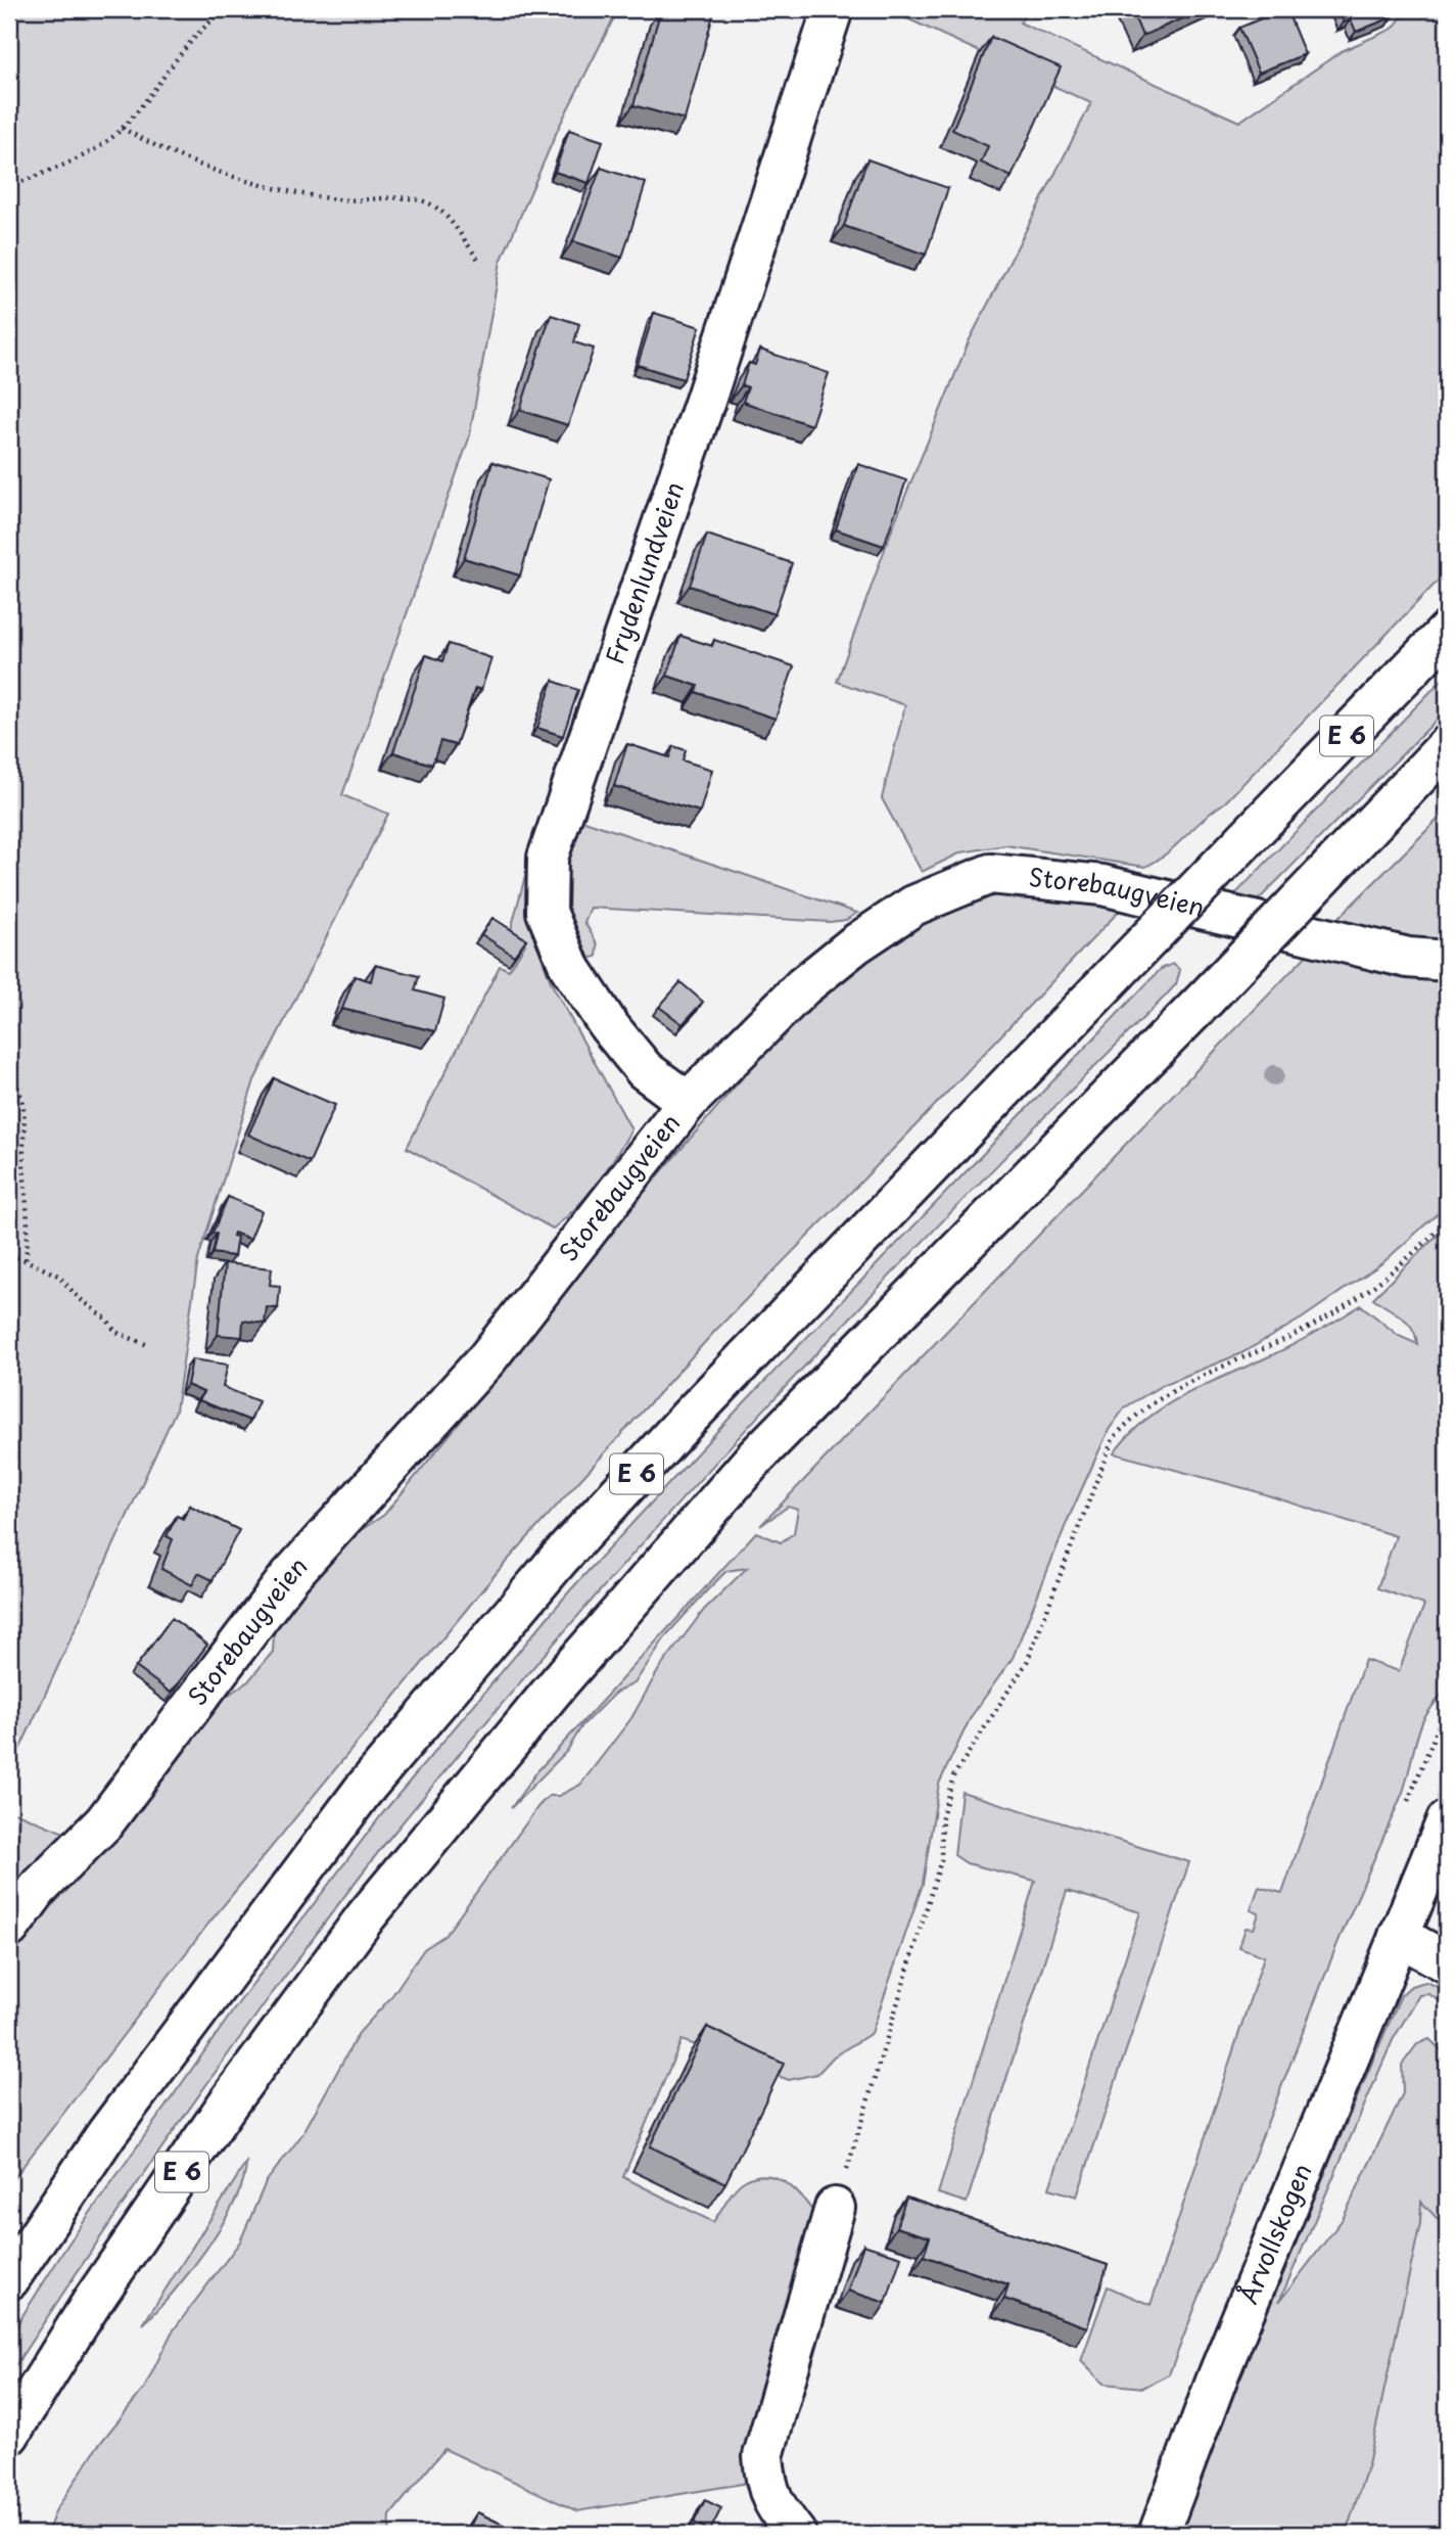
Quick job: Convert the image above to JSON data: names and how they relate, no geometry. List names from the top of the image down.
{
  "streets": {
    "main road": [
      "Frydenlundveien",
      "E 6",
      "Storebaugveien",
      "Årvollskogen"
    ]
  },
  "crossings": [
    ["Frydenlundveien", "Storebaugveien"]
  ]
}
